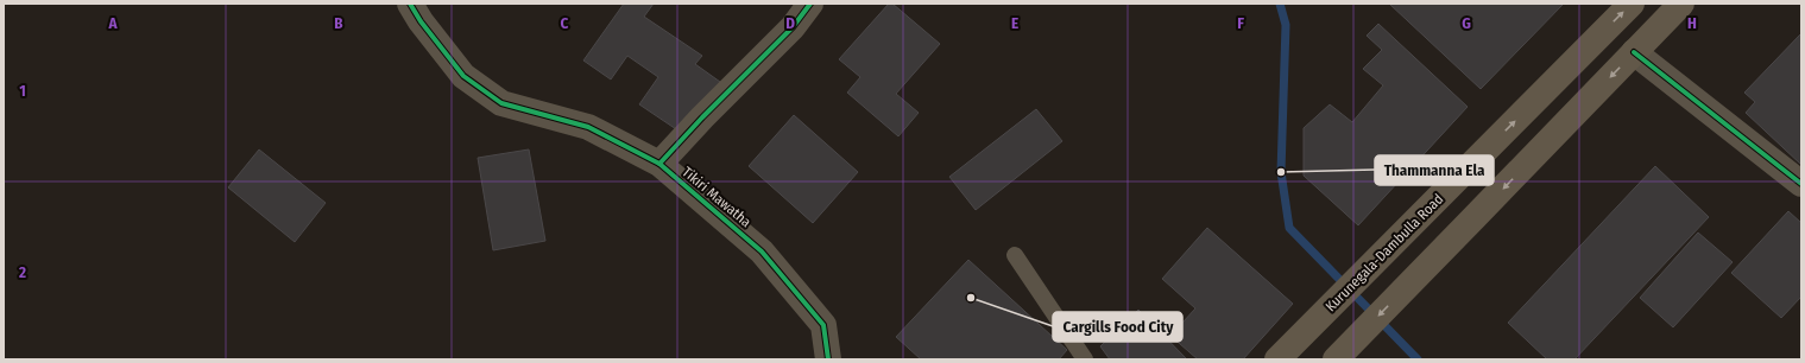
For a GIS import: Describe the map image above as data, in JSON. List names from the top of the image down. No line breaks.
{"streets":{"highway":["Kurunegala-Dambulla Road"],"street":["Tikiri Mawatha"]},"places":["Thammanna Ela","Cargills Food City"],"grid":{"columns":["A","B","C","D","E","F","G","H"],"rows":["1","2"]}}
